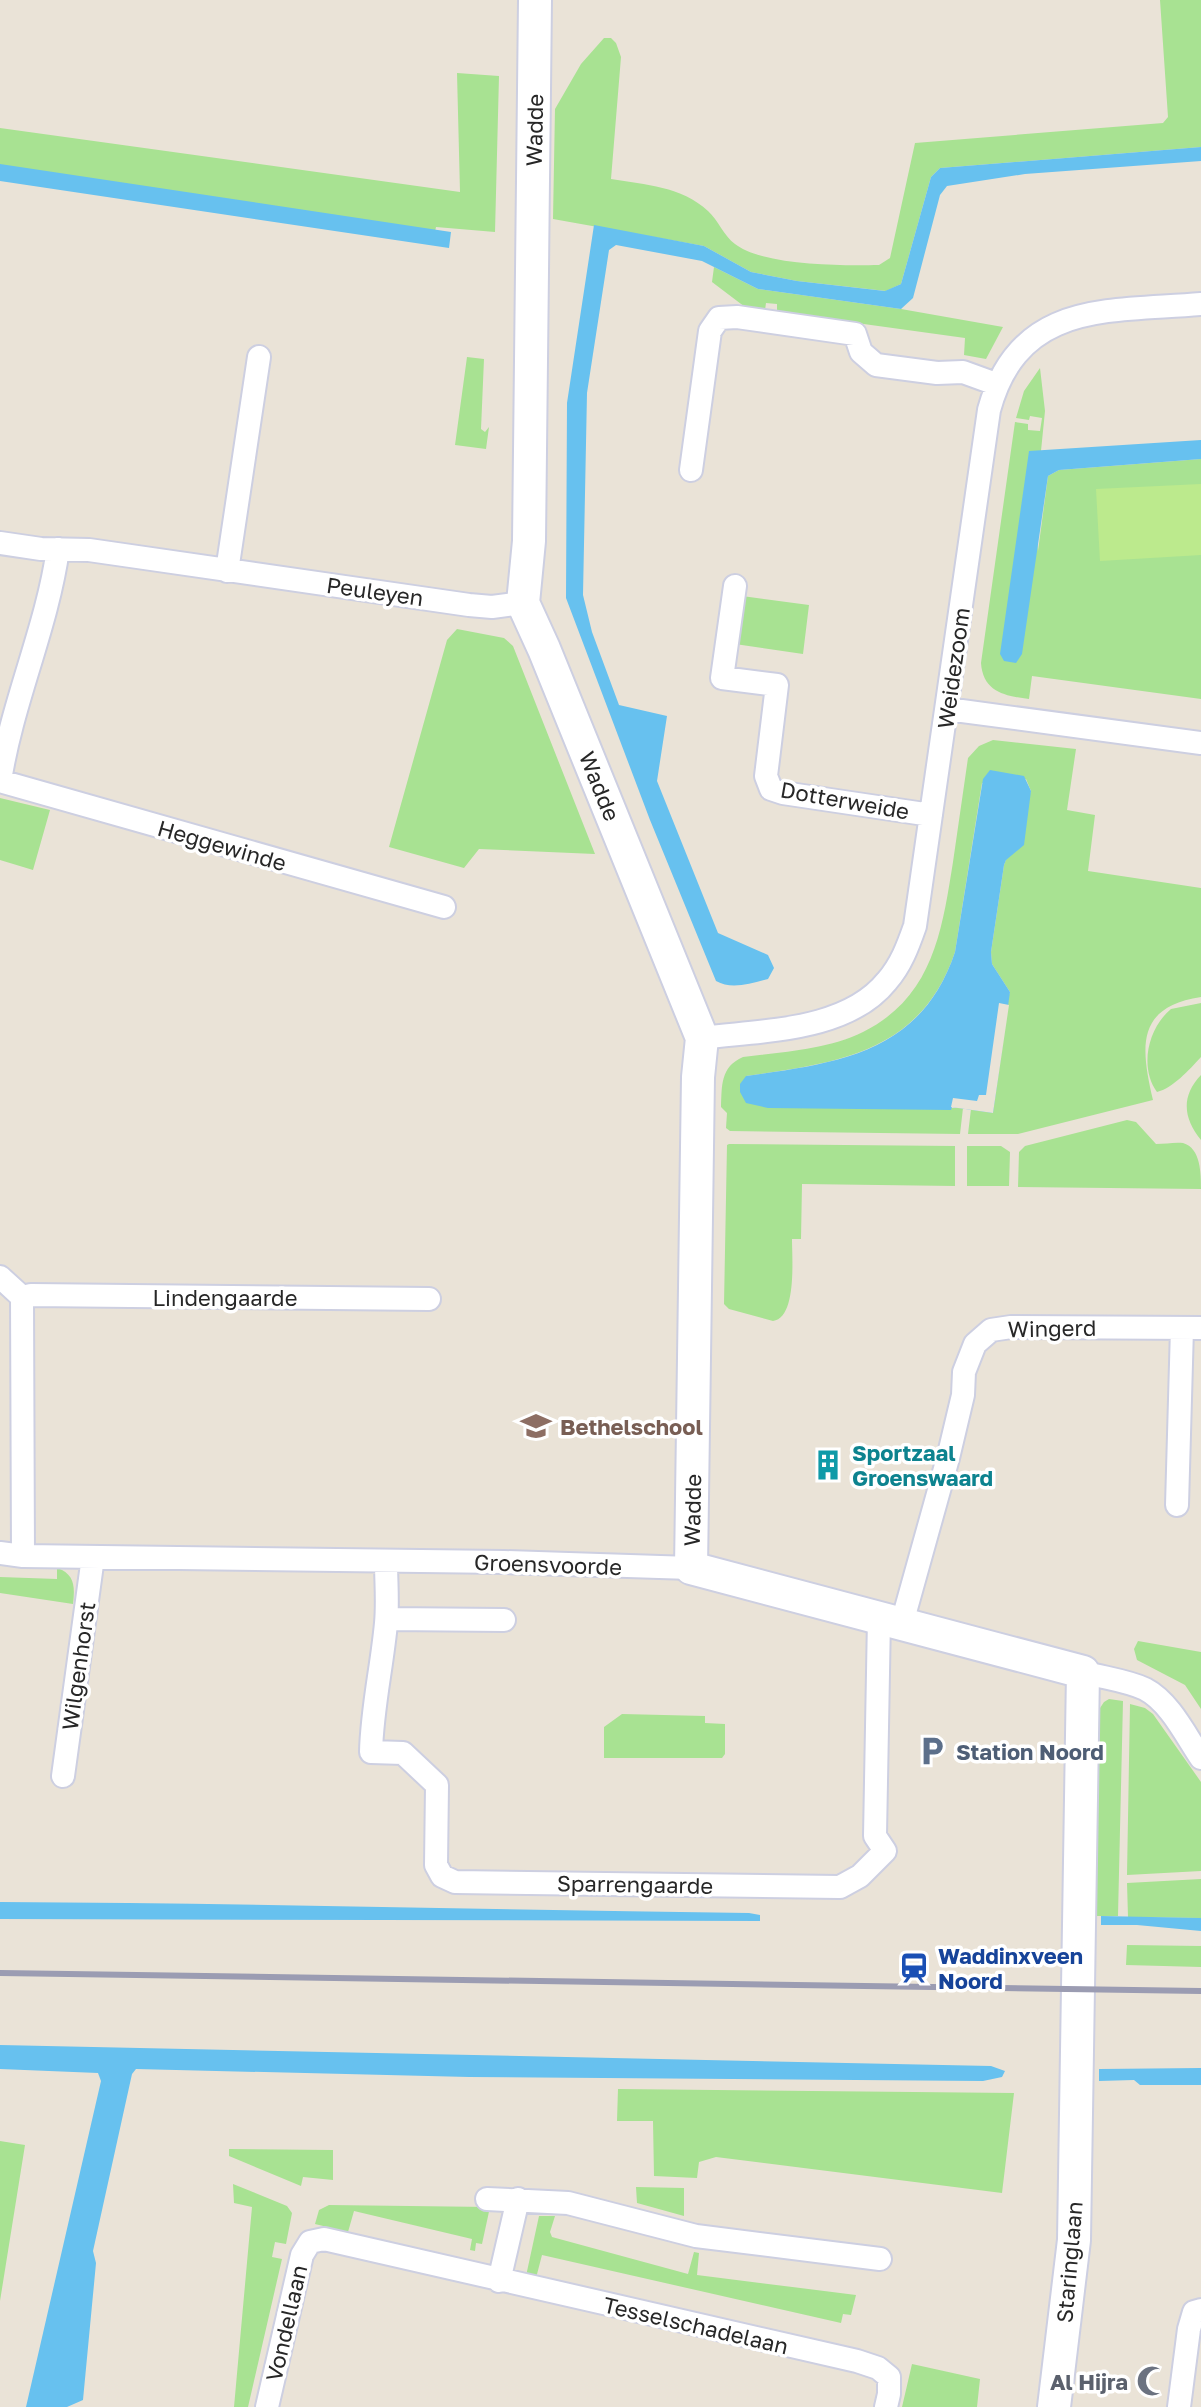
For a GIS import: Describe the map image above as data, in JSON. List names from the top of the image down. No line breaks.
{"streets":{"street":["Wadde","Peuleyen","Weidezoom","Dotterweide","Heggewinde","Lindengaarde","Wingerd","Groensvoorde","Wilgenhorst","Sparrengaarde","Staringlaan","Vondellaan","Tesselschadelaan"]},"crossings":[["Wadde","Peuleyen"],["Wadde","Weidezoom"],["Wadde","Groensvoorde"],["Peuleyen","Heggewinde"],["Weidezoom","Dotterweide"],["Wingerd","Groensvoorde"],["Wingerd","Sparrengaarde"],["Groensvoorde","Wilgenhorst"],["Groensvoorde","Sparrengaarde"],["Groensvoorde","Staringlaan"],["Vondellaan","Tesselschadelaan"]],"places":{"school or university":["Bethelschool"],"building":["Sportzaal Groenswaard"],"parking":["Station Noord"],"station":["Waddinxveen Noord"],"mosque":["Al Hijra"]}}
